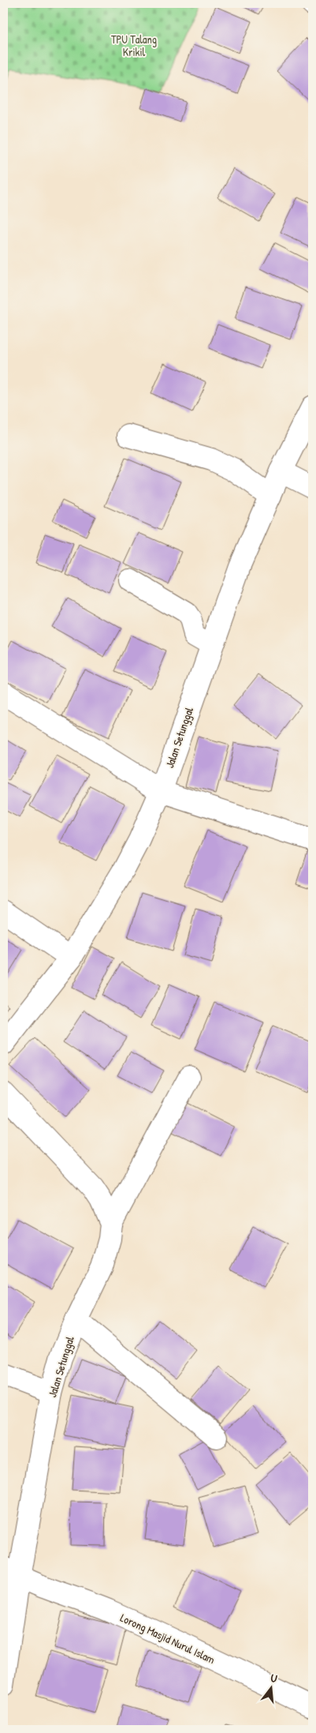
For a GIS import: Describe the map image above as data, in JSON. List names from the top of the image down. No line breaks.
{"streets":{"street":["Jalan Setunggal","Lorong Masjid Nurul Islam"]},"crossings":[["Jalan Setunggal","Lorong Masjid Nurul Islam"]],"parks":["TPU Talang Krikil"],"north":"top"}
